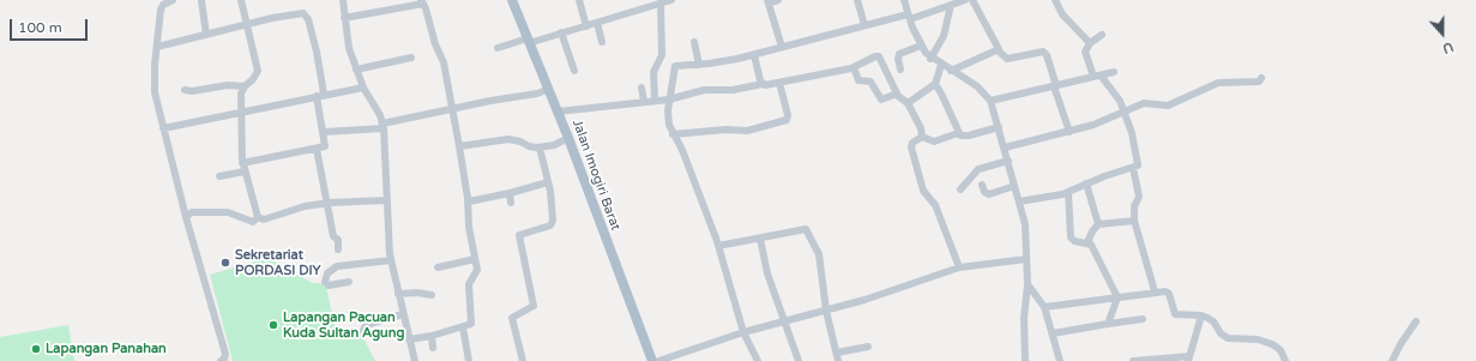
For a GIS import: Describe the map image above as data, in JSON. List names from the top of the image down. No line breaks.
{"streets":{"main road":["Jalan Imogiri Barat"]},"places":["Sekretariat PORDASI DIY","Lapangan Pacuan Kuda Sultan Agung","Lapangan Panahan"],"scale_bar":"100 m","north":"bottom"}
